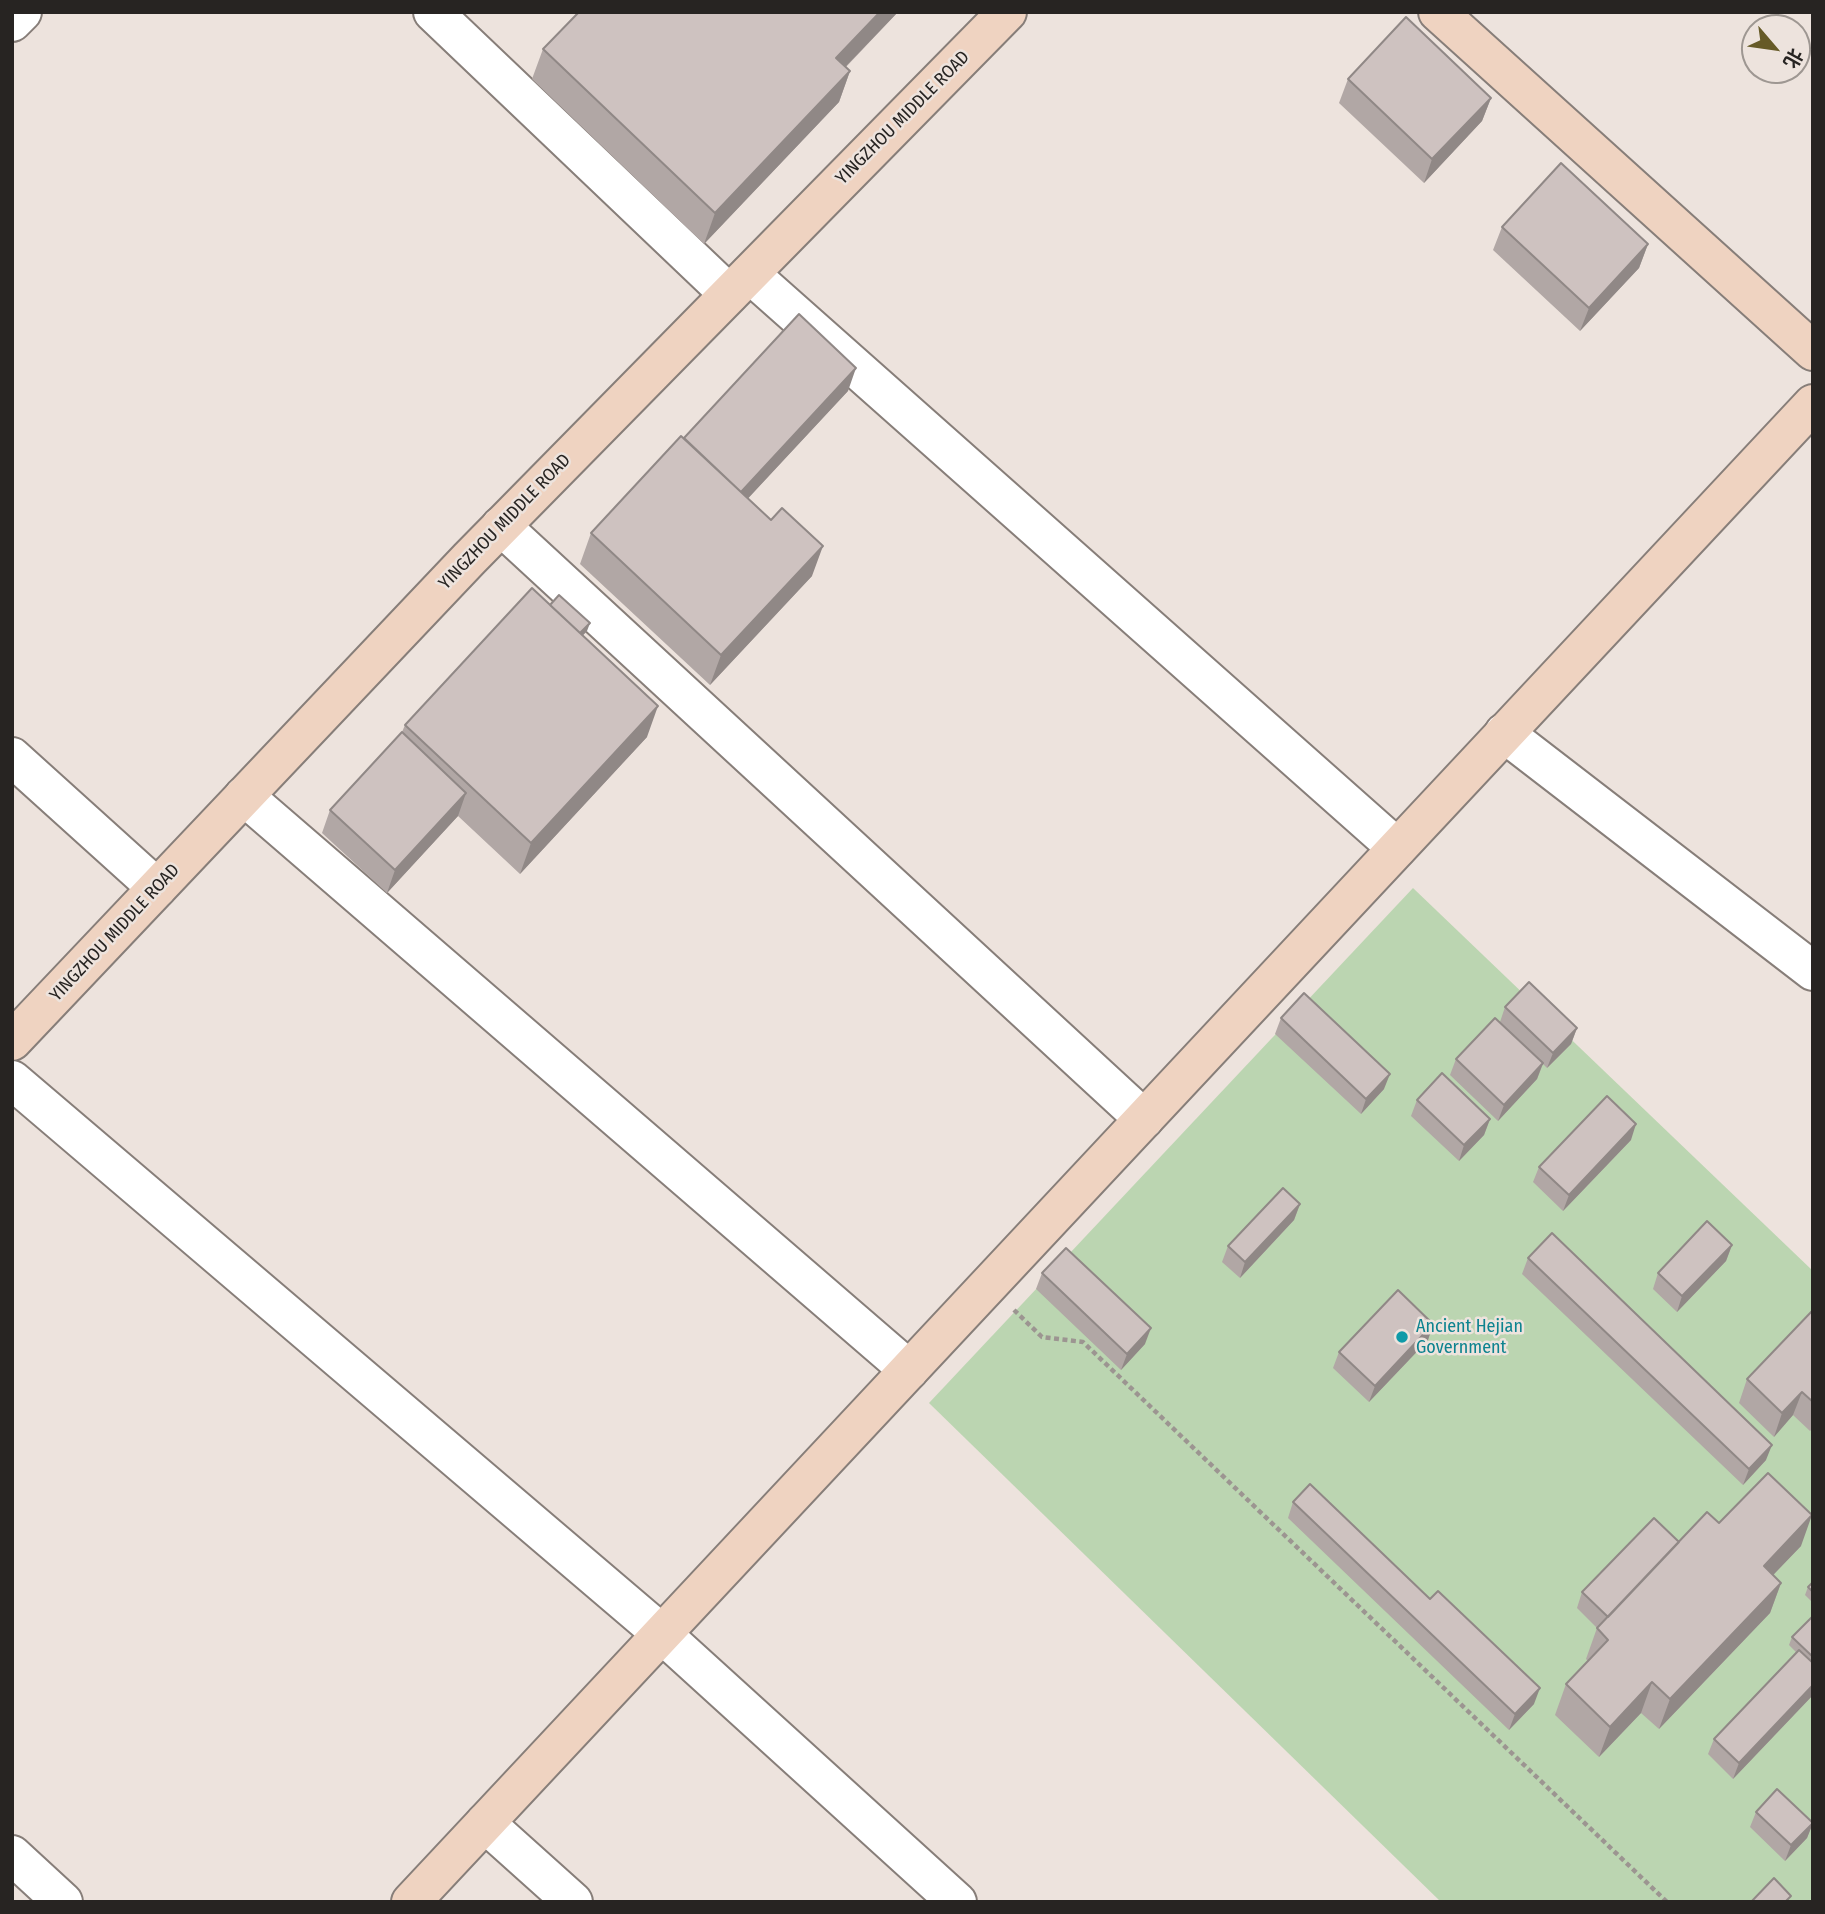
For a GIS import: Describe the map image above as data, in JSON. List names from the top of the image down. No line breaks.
{"streets":{"street":["YINGZHOU MIDDLE ROAD"]},"places":["Ancient Hejian Government"],"north":"bottom right"}
